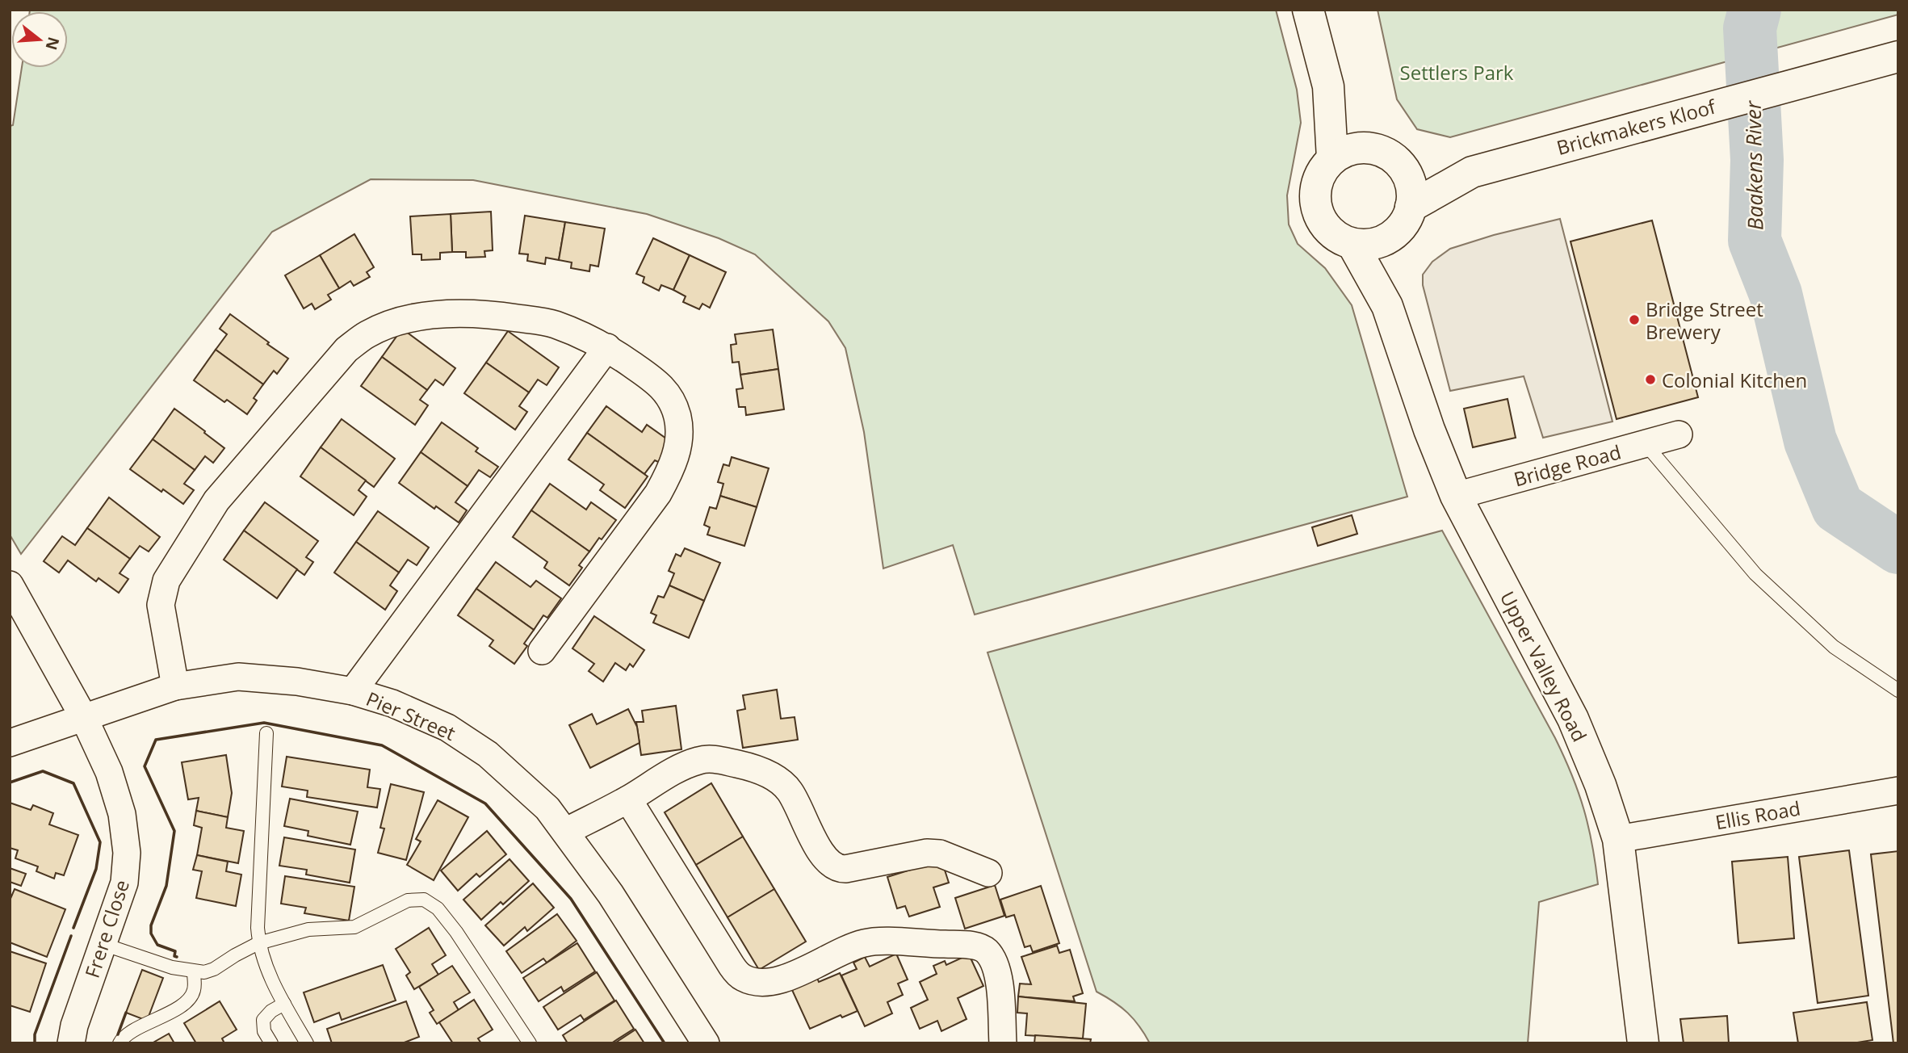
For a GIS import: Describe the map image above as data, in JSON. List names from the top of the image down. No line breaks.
{"streets":{"street":["Brickmakers Kloof","Bridge Road","Upper Valley Road","Pier Street","Ellis Road","Frere Close"]},"crossings":[["Brickmakers Kloof","Upper Valley Road"],["Bridge Road","Upper Valley Road"],["Upper Valley Road","Ellis Road"],["Pier Street","Frere Close"]],"water":["Baakens River"],"parks":["Settlers Park"],"places":["Bridge Street Brewery","Colonial Kitchen"],"north":"right"}
